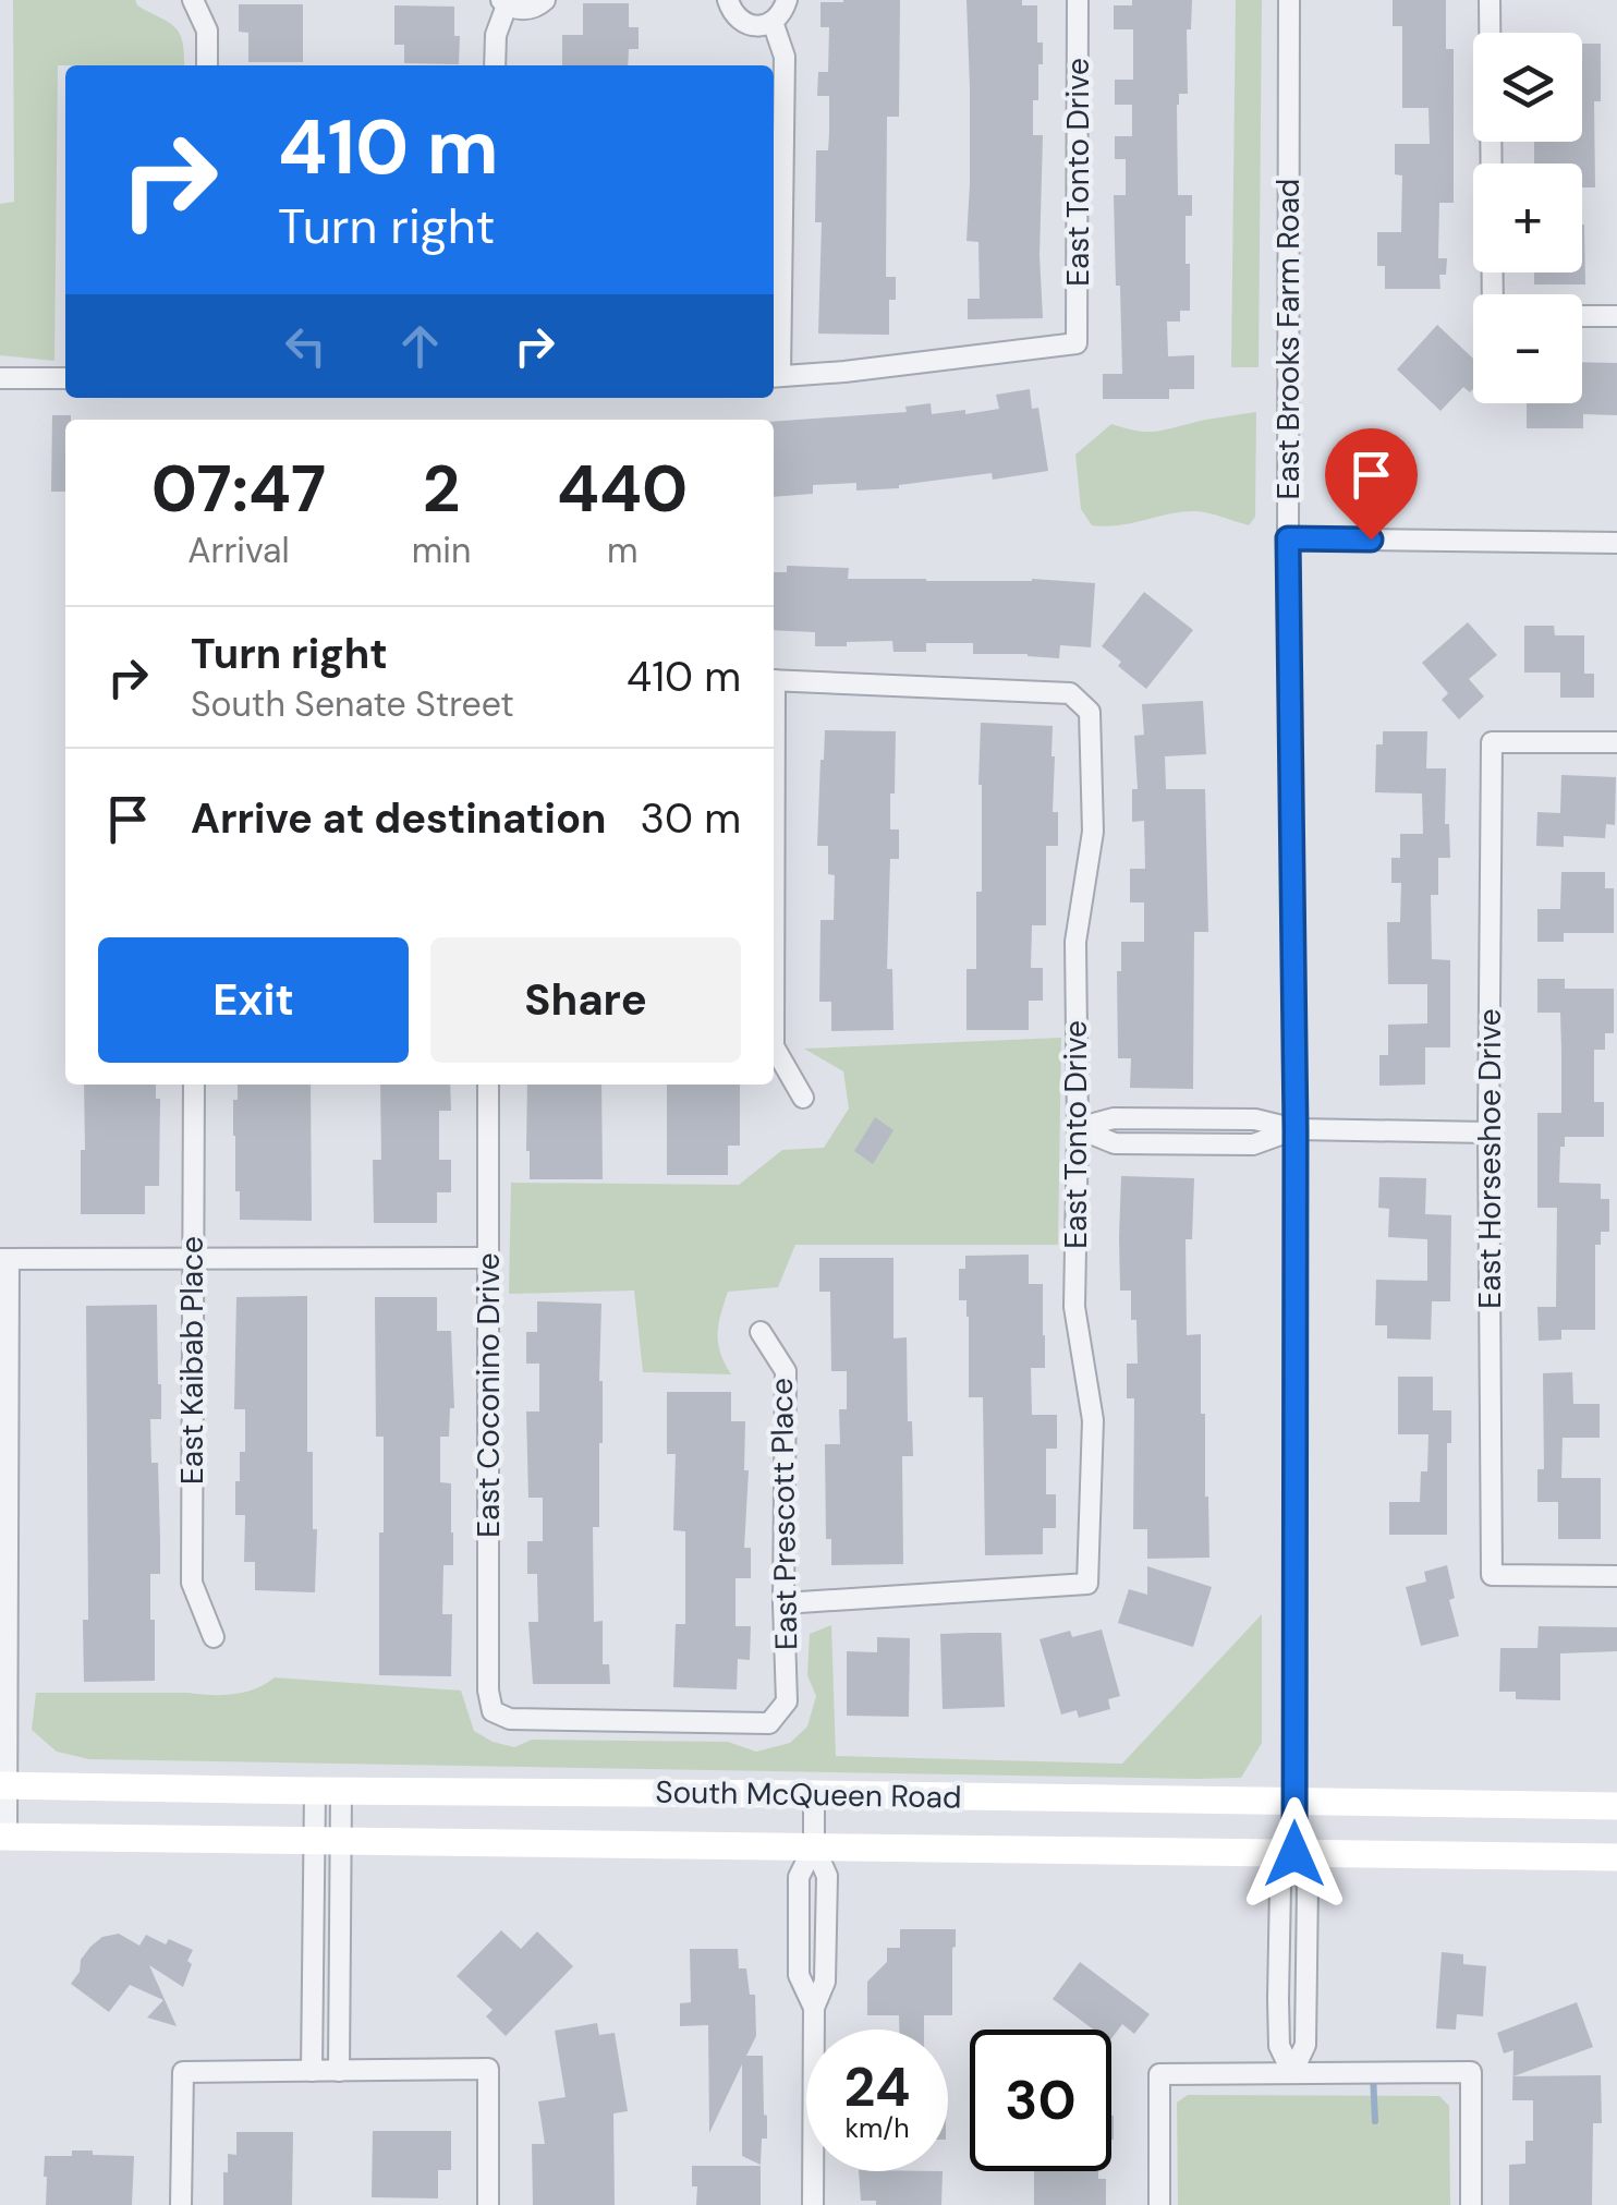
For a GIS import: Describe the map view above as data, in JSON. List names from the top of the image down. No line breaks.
{"streets":{"main road":["South McQueen Road"],"street":["East Tonto Drive","East Brooks Farm Road","East Horseshoe Drive","East Kaibab Place","East Coconino Drive","East Prescott Place"]},"crossings":[["East Tonto Drive","East Prescott Place"],["East Brooks Farm Road","South McQueen Road"],["East Coconino Drive","East Prescott Place"]],"page":{"map_buttons":["+","−"],"turn":["410 m","Turn right"],"eta":["07:47","Arrival","2","min","440","m"],"list":[{"name":"Turn right","note":"South Senate Street","value":"410 m"},{"name":"Arrive at destination","value":"30 m"}],"buttons":["Exit","Share"],"speed":"24 km/h","limit":"30"}}
